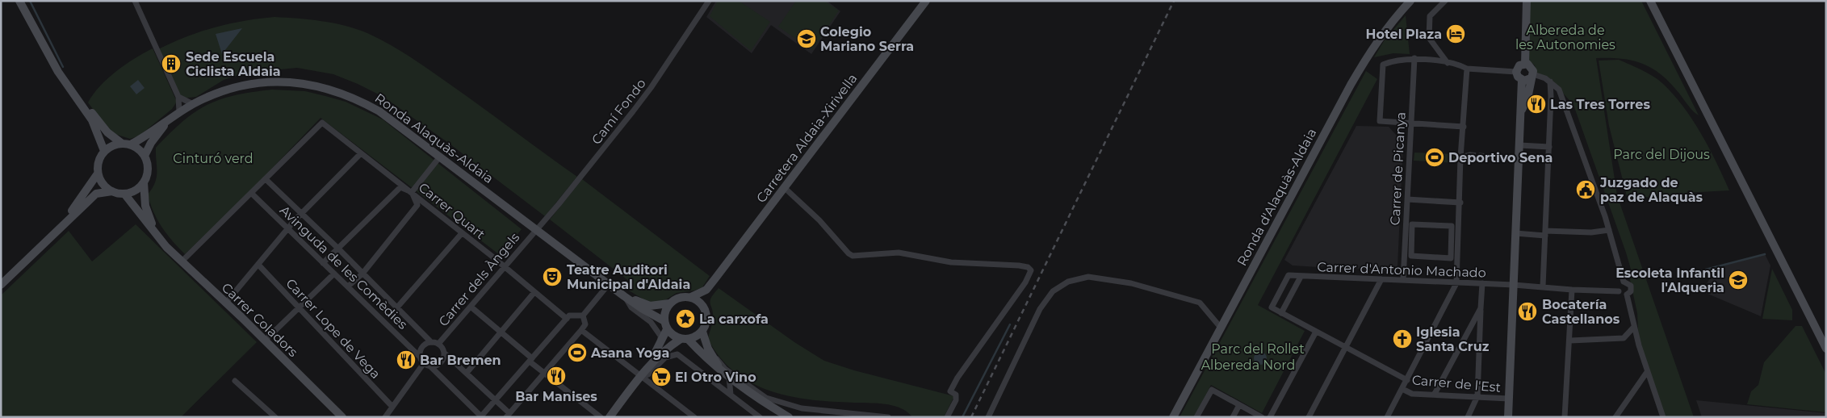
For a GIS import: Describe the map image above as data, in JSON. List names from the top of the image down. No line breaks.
{"streets":{"street":["Camí Fondo","Ronda Alaquàs-Aldaia","Carretera Aldaia-Xirivella","Carrer de Picanya","Ronda d'Alaquàs-Aldaia","Carrer Quart","Avinguda de les Comèdies","Carrer d'Antonio Machado","Carrer dels Àngels","Carrer Coladors","Carrer Lope de Vega","Carrer de l'Est"]},"crossings":[["Camí Fondo","Ronda Alaquàs-Aldaia"],["Camí Fondo","Carrer dels Àngels"],["Ronda Alaquàs-Aldaia","Carrer dels Àngels"],["Carrer de Picanya","Carrer d'Antonio Machado"],["Carrer Quart","Avinguda de les Comèdies"],["Carrer Quart","Carrer dels Àngels"],["Avinguda de les Comèdies","Carrer dels Àngels"]],"parks":["Albereda de les Autonomies","Parc del Dijous","Cinturó verd","Parc del Rollet","Albereda Nord"],"places":{"hotel":["Hotel Plaza"],"school or university":["Colegio Mariano Serra","Escoleta Infantil l'Alqueria"],"building":["Sede Escuela Ciclista Aldaia"],"restaurant":["Las Tres Torres","Bocatería Castellanos","Bar Bremen","Bar Manises"],"sports":["Deportivo Sena","Asana Yoga"],"public building":["Juzgado de paz de Alaquàs"],"theatre":["Teatre Auditori Municipal d'Aldaia"],"place":["La carxofa"],"church":["Iglesia Santa Cruz"],"supermarket":["El Otro Vino"]}}
